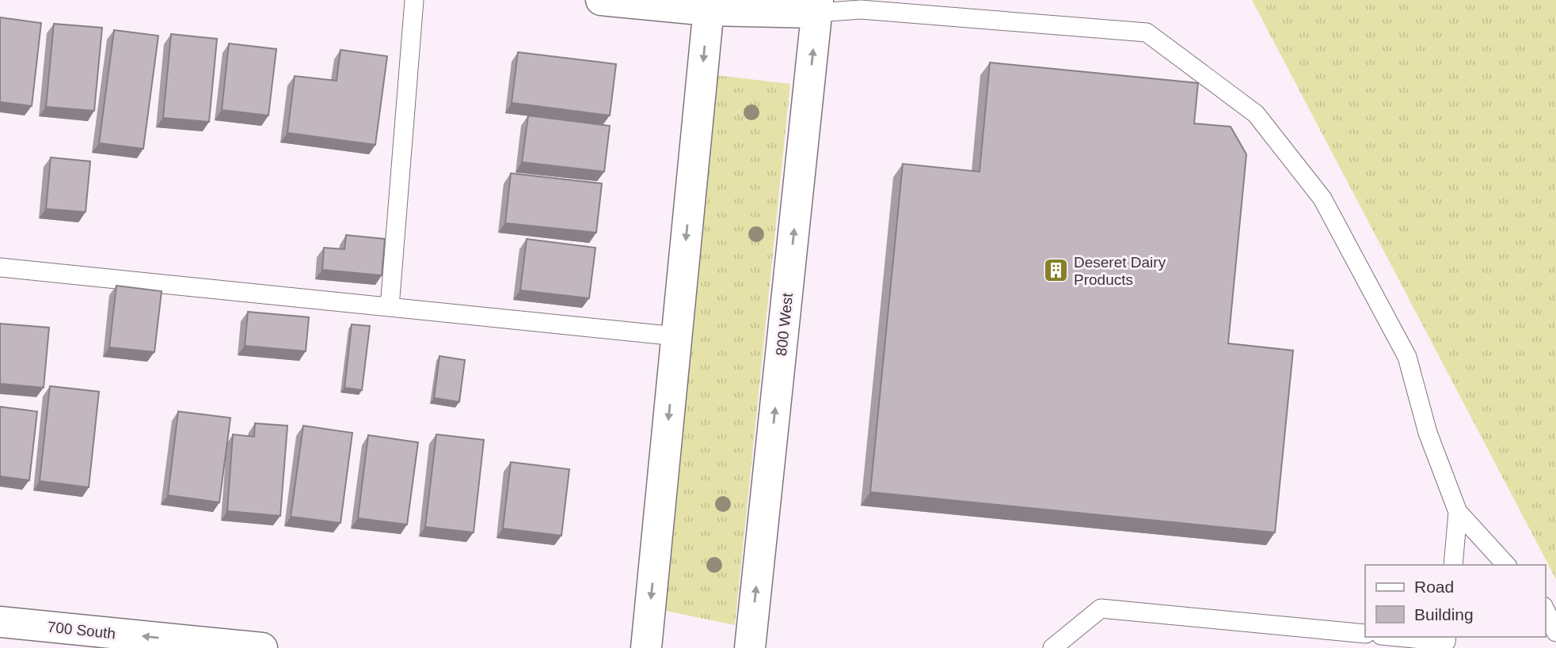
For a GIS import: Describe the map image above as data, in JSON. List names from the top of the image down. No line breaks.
{"streets":{"street":["800 West","700 South"]},"one_way":["700 South"],"places":{"building":["Deseret Dairy Products"]},"legend":["Road","Building"]}
